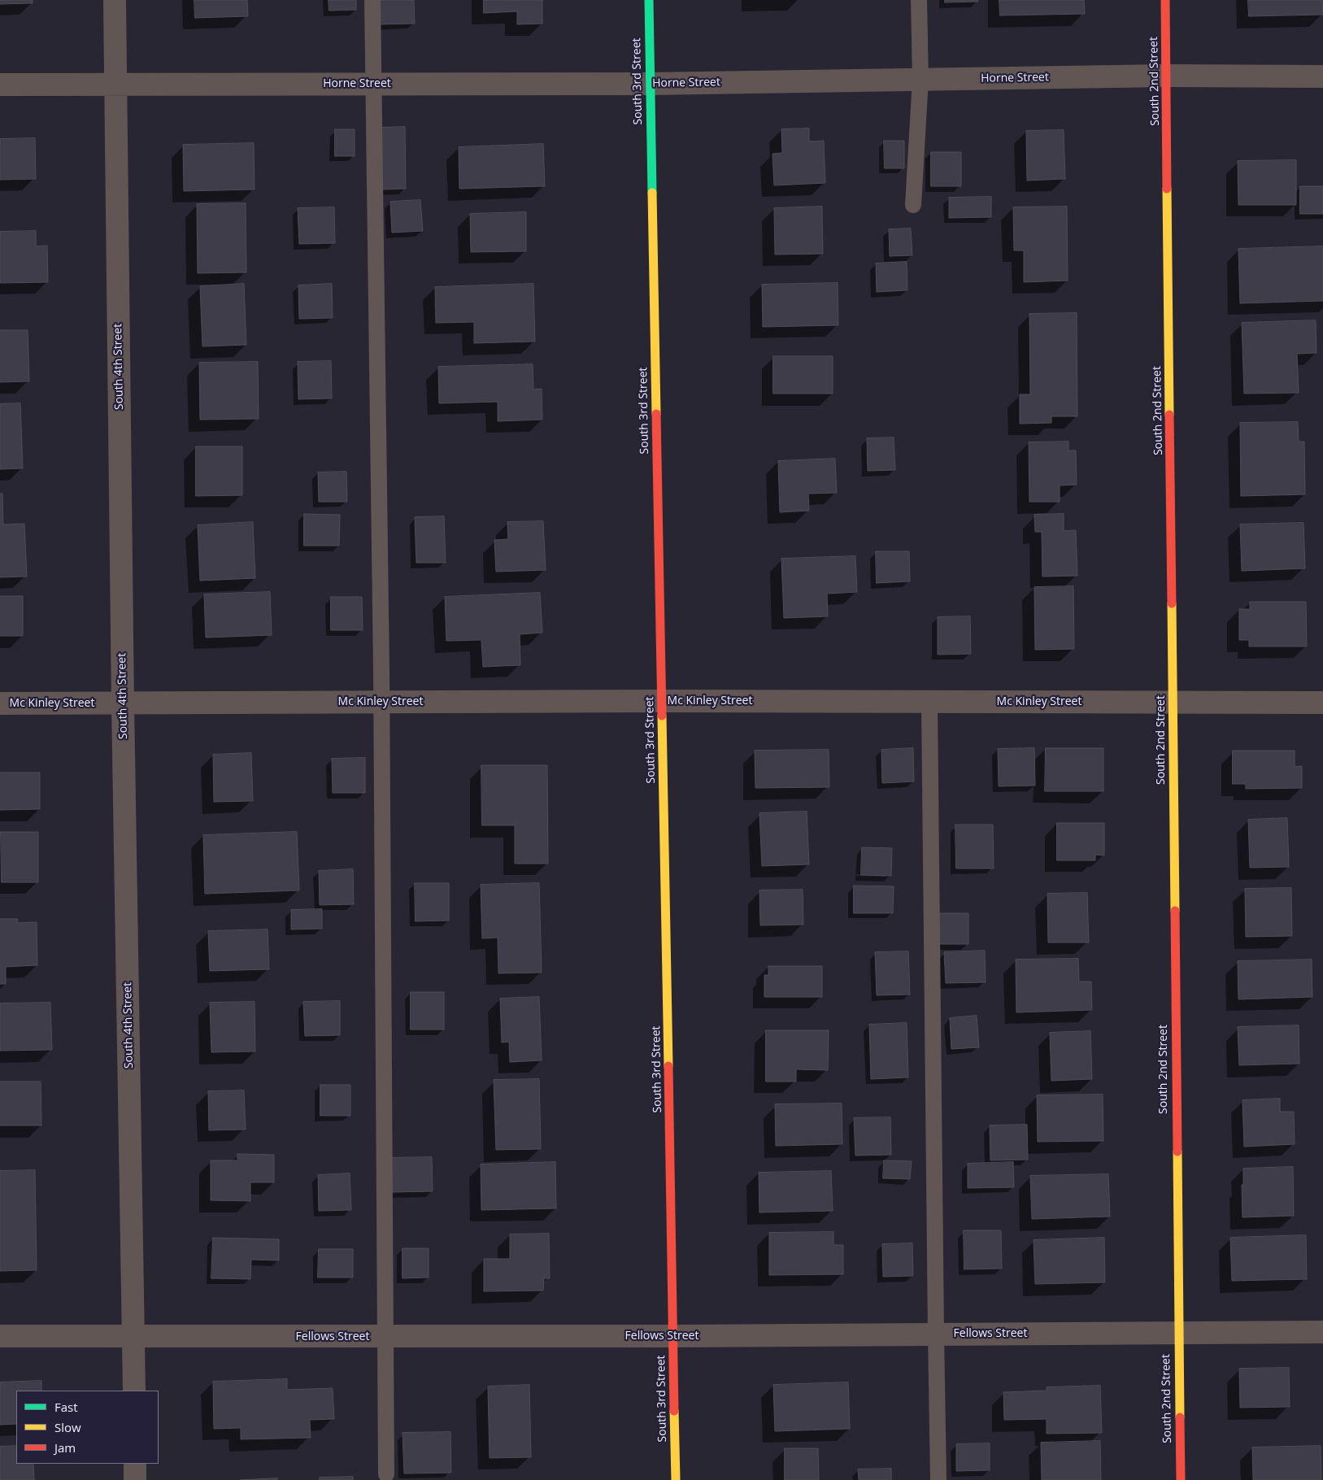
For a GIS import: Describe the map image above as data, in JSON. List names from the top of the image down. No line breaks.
{"streets":{"street":["Horne Street","South 3rd Street","South 2nd Street","South 4th Street","Mc Kinley Street","Fellows Street"]},"crossings":[["Horne Street","South 3rd Street"],["Horne Street","South 2nd Street"],["Horne Street","South 4th Street"],["South 3rd Street","Mc Kinley Street"],["South 3rd Street","Fellows Street"],["South 2nd Street","Mc Kinley Street"],["South 2nd Street","Fellows Street"],["South 4th Street","Mc Kinley Street"],["South 4th Street","Fellows Street"]],"legend":["Fast","Slow","Jam"]}
